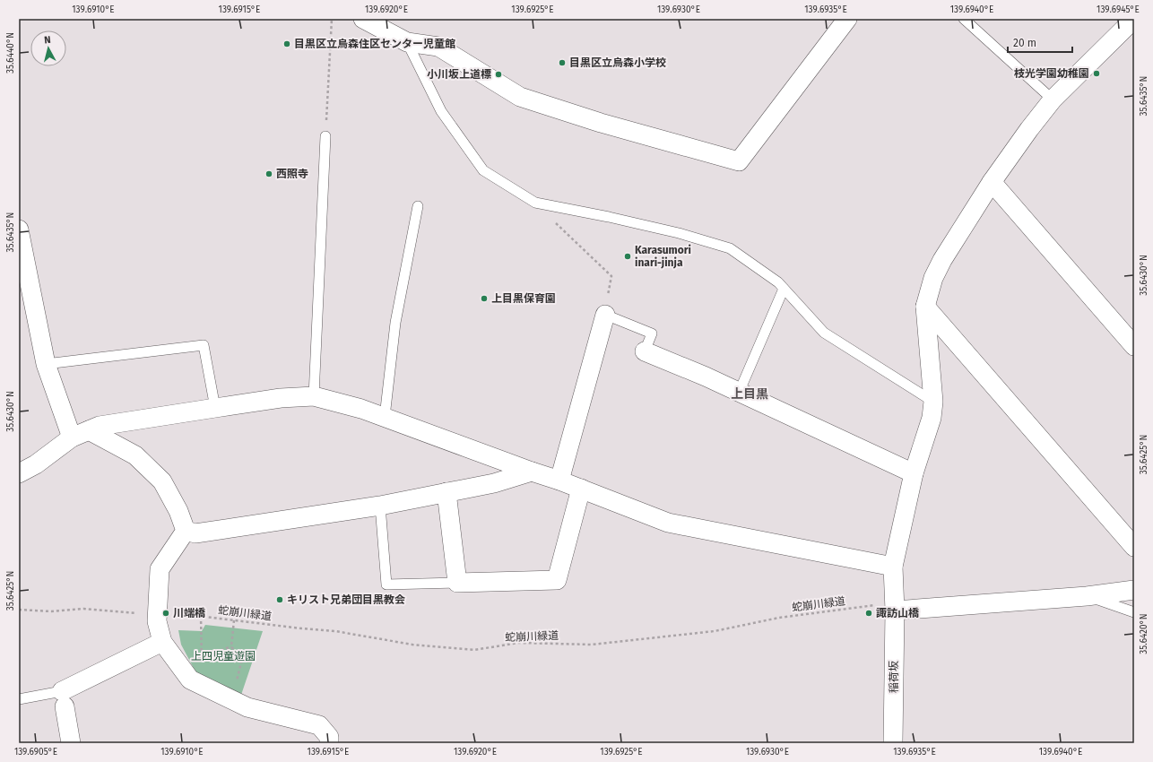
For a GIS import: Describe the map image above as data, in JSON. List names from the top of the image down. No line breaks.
{"streets":{"street":["稲荷坂"],"path":["蛇崩川緑道"]},"crossings":[["蛇崩川緑道","稲荷坂"]],"districts":["上目黒"],"parks":["上四児童遊園"],"places":["目黒区立烏森住区センター児童館","目黒区立烏森小学校","枝光学園幼稚園","小川坂上道標","西照寺","Karasumori inari-jinja","上目黒保育園","キリスト兄弟団目黒教会","川端橋","諏訪山橋"],"scale_bar":"20 m","north":"top","coordinates":["139.6910°E","139.6915°E","139.6920°E","139.6925°E","139.6930°E","139.6935°E","139.6940°E","139.6945°E","35.6440°N","35.6435°N","35.6430°N","35.6425°N","35.6420°N","139.6905°E"]}
